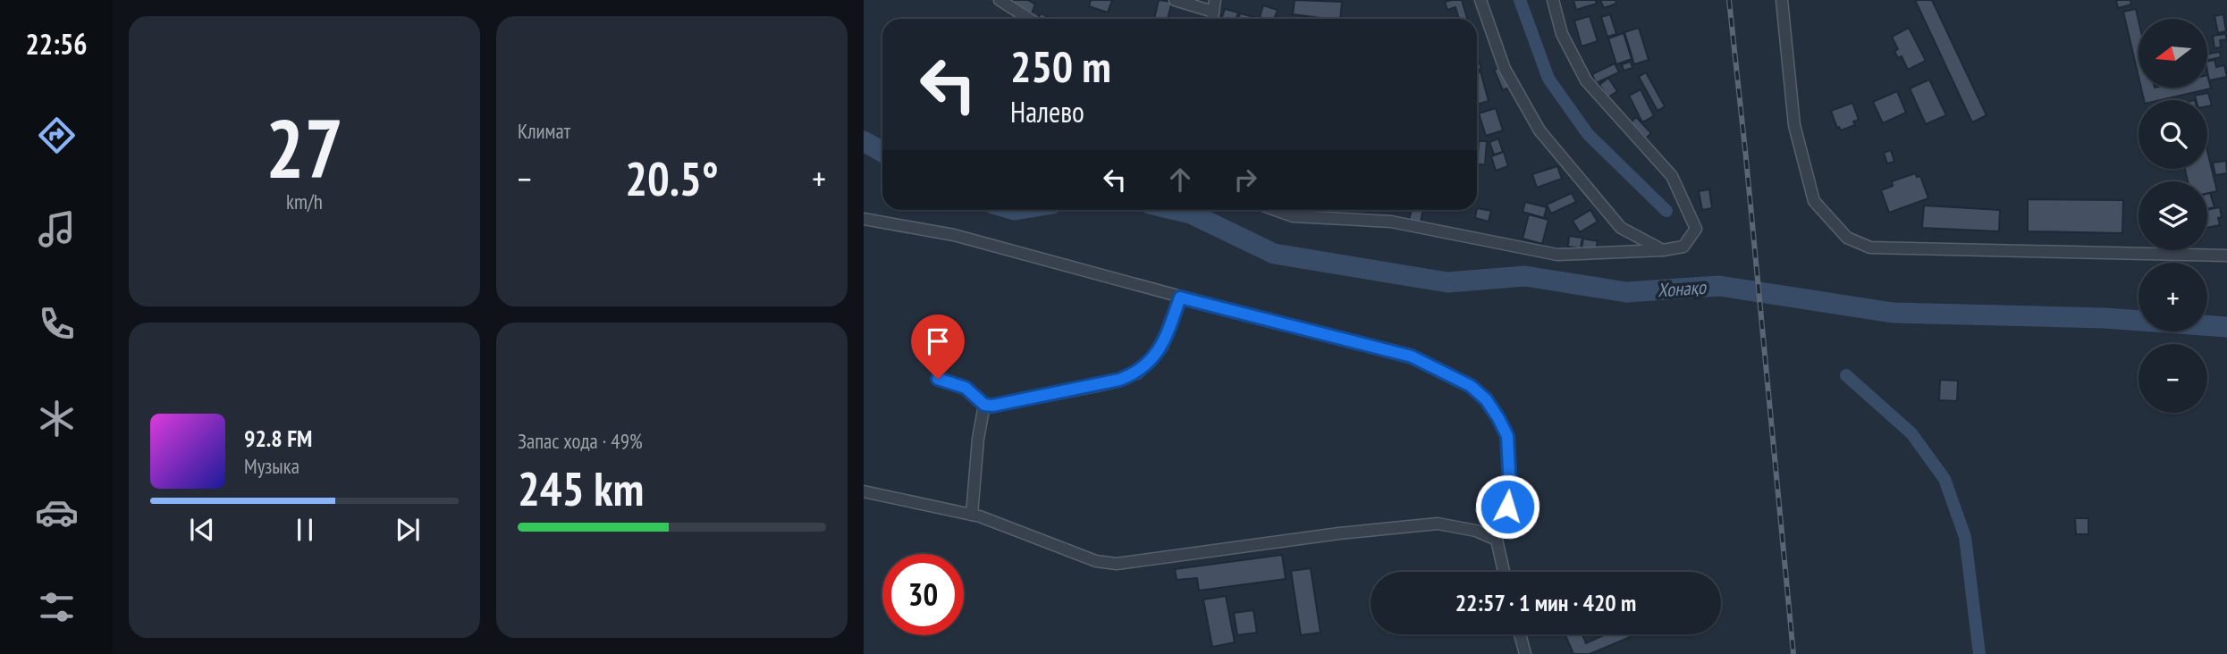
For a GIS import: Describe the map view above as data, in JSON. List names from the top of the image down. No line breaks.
{"water":["Хонақо"],"north":"left","page":{"tabs":"22:56","tile":[["27","km/h"],"Климат",["Запас хода · 49%","245 km"]],"map_buttons":["+","−"],"turn":["250 m","Налево"],"heat":["−","20.5°","+"],"song":["92.8 FM","Музыка"],"limit":"30","trip":"22:57 · 1 мин · 420 m"}}
